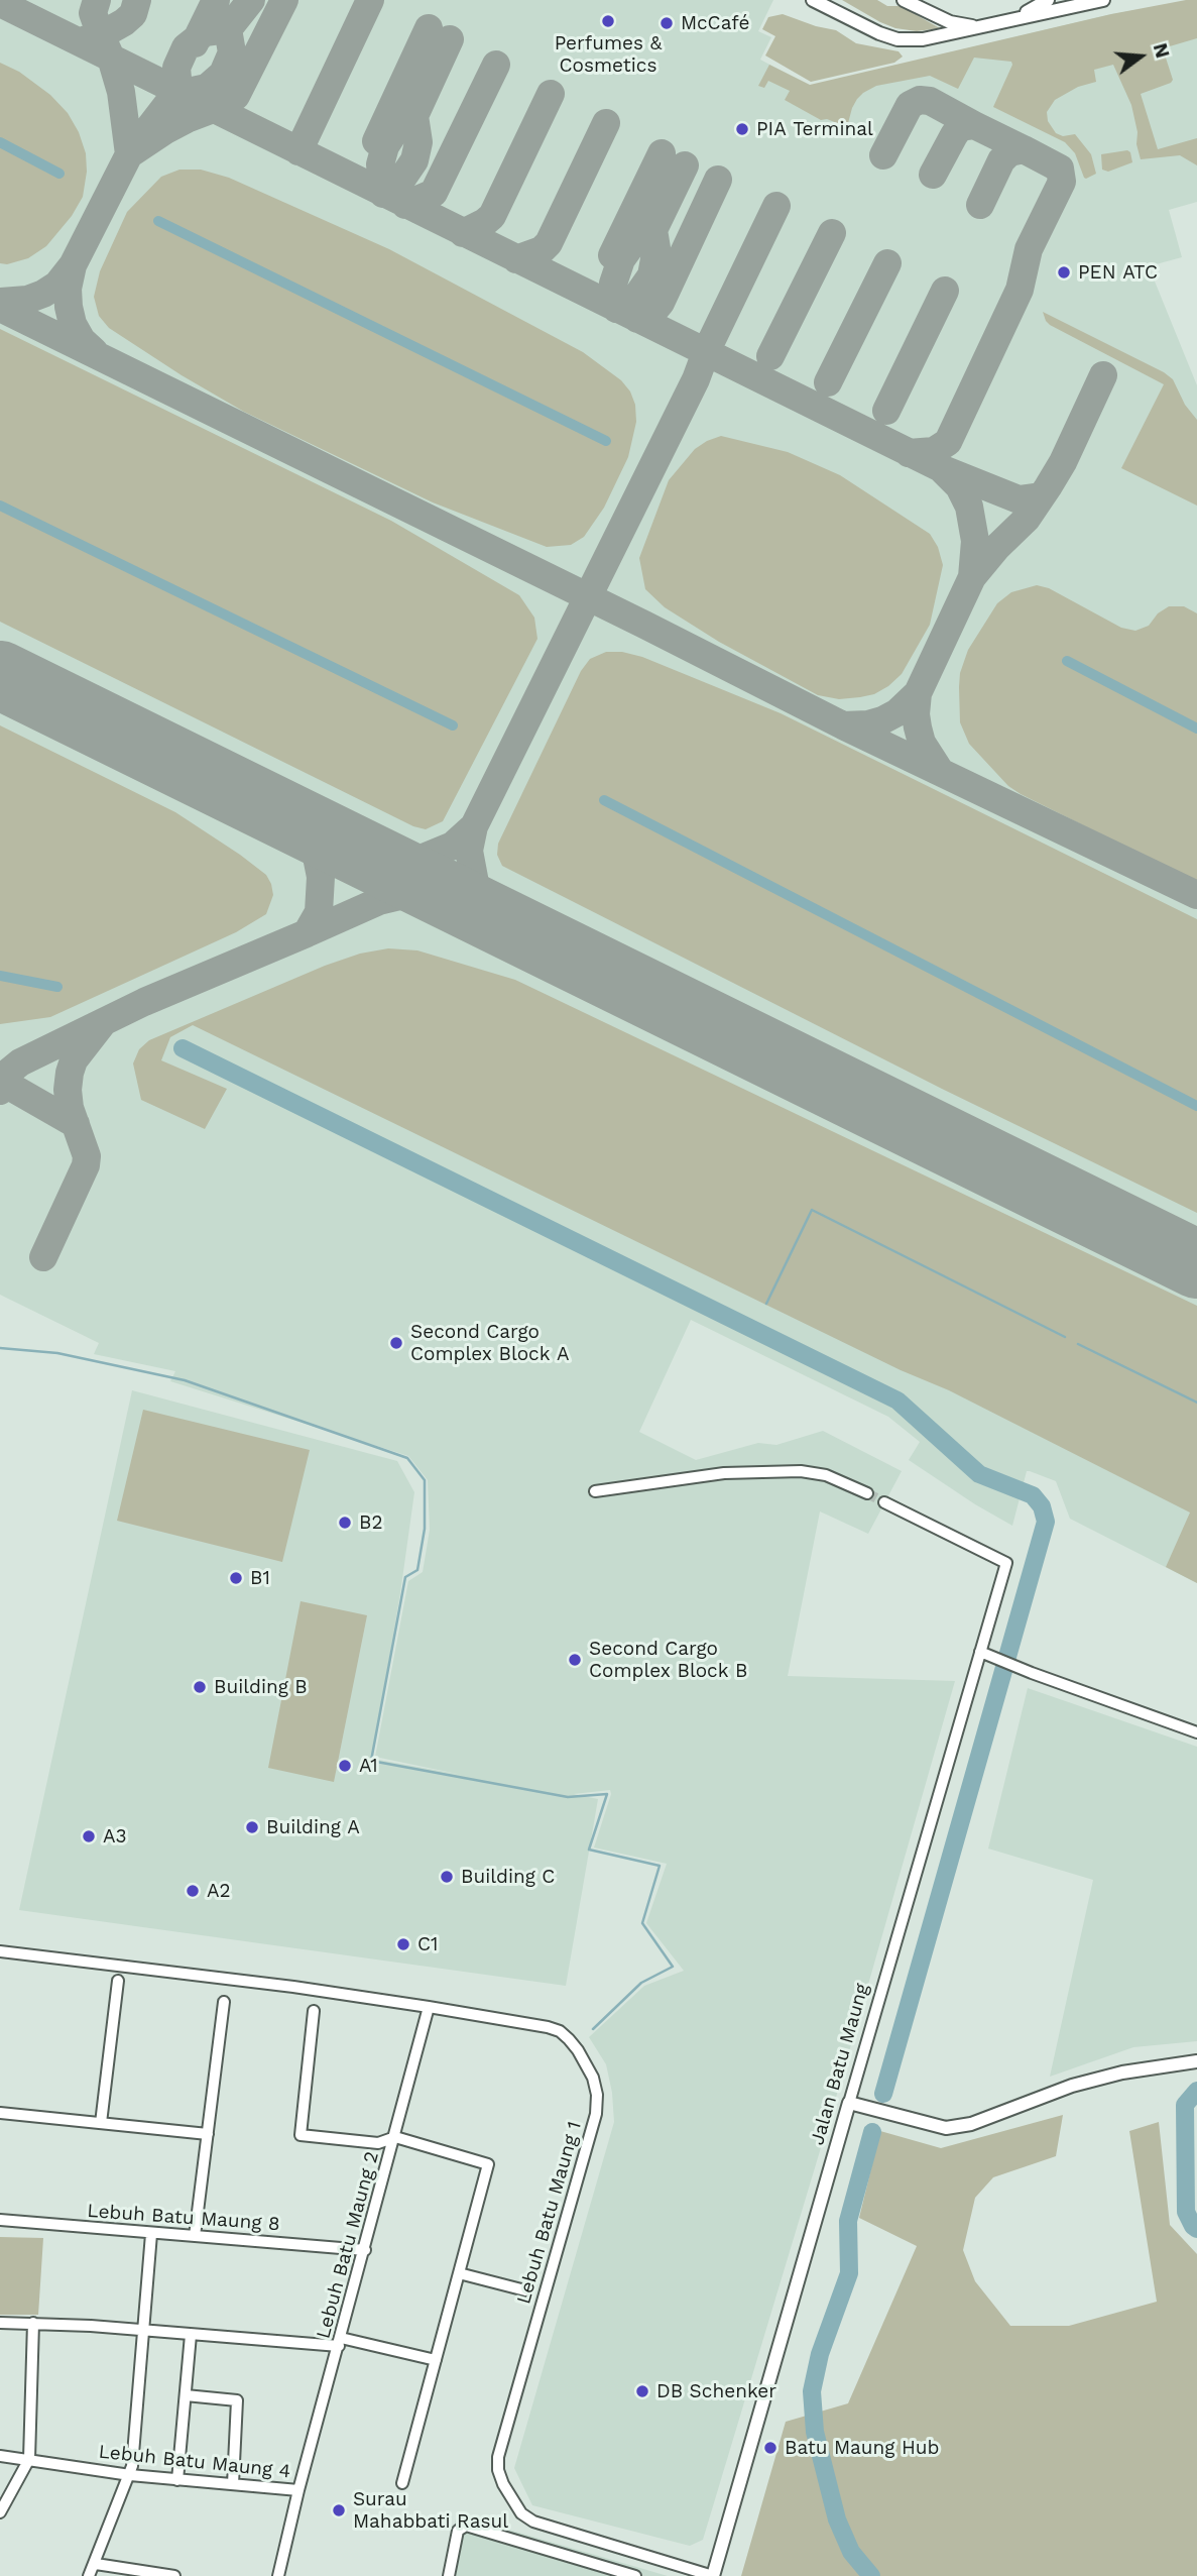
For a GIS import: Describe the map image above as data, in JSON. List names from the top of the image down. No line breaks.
{"streets":{"street":["Jalan Batu Maung","Lebuh Batu Maung 1","Lebuh Batu Maung 8","Lebuh Batu Maung 2","Lebuh Batu Maung 4"]},"crossings":[["Jalan Batu Maung","Lebuh Batu Maung 1"],["Lebuh Batu Maung 1","Lebuh Batu Maung 2"],["Lebuh Batu Maung 8","Lebuh Batu Maung 2"],["Lebuh Batu Maung 2","Lebuh Batu Maung 4"]],"places":["Perfumes & Cosmetics","McCafé","PIA Terminal","PEN ATC","Second Cargo Complex Block A","B2","B1","Second Cargo Complex Block B","Building B","A1","Building A","A3","Building C","A2","C1","DB Schenker","Batu Maung Hub","Surau Mahabbati Rasul"],"north":"right"}
